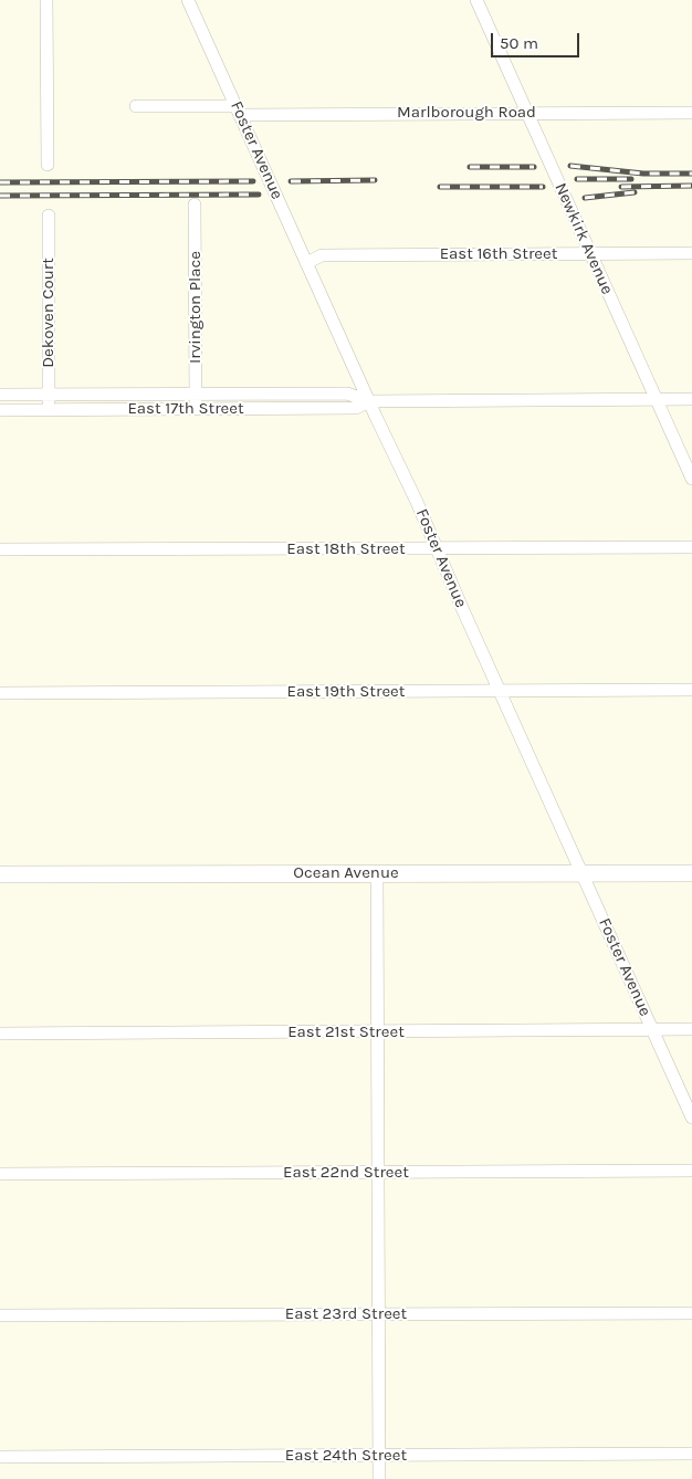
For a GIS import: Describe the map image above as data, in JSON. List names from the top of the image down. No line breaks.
{"streets":{"main road":["Ocean Avenue"],"street":["Marlborough Road","Foster Avenue","Newkirk Avenue","East 16th Street","Irvington Place","Dekoven Court","East 17th Street","East 18th Street","East 19th Street","East 21st Street","East 22nd Street","East 23rd Street","East 24th Street"]},"crossings":[["Marlborough Road","Foster Avenue"],["Marlborough Road","Newkirk Avenue"],["Foster Avenue","East 16th Street"],["Foster Avenue","East 17th Street"],["Foster Avenue","East 18th Street"],["Foster Avenue","East 19th Street"],["Foster Avenue","Ocean Avenue"],["Foster Avenue","East 21st Street"],["Newkirk Avenue","East 16th Street"],["Newkirk Avenue","East 17th Street"],["Irvington Place","East 17th Street"],["Dekoven Court","East 17th Street"]],"scale_bar":"50 m"}
